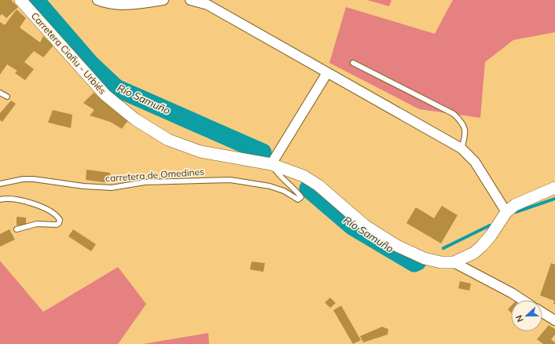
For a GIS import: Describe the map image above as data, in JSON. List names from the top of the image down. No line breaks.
{"streets":{"street":["Carretera Ciañu - Urbiés"],"lane":["carretera de Omedines"]},"crossings":[["Carretera Ciañu - Urbiés","carretera de Omedines"]],"water":["Río Samuño"],"north":"left"}
